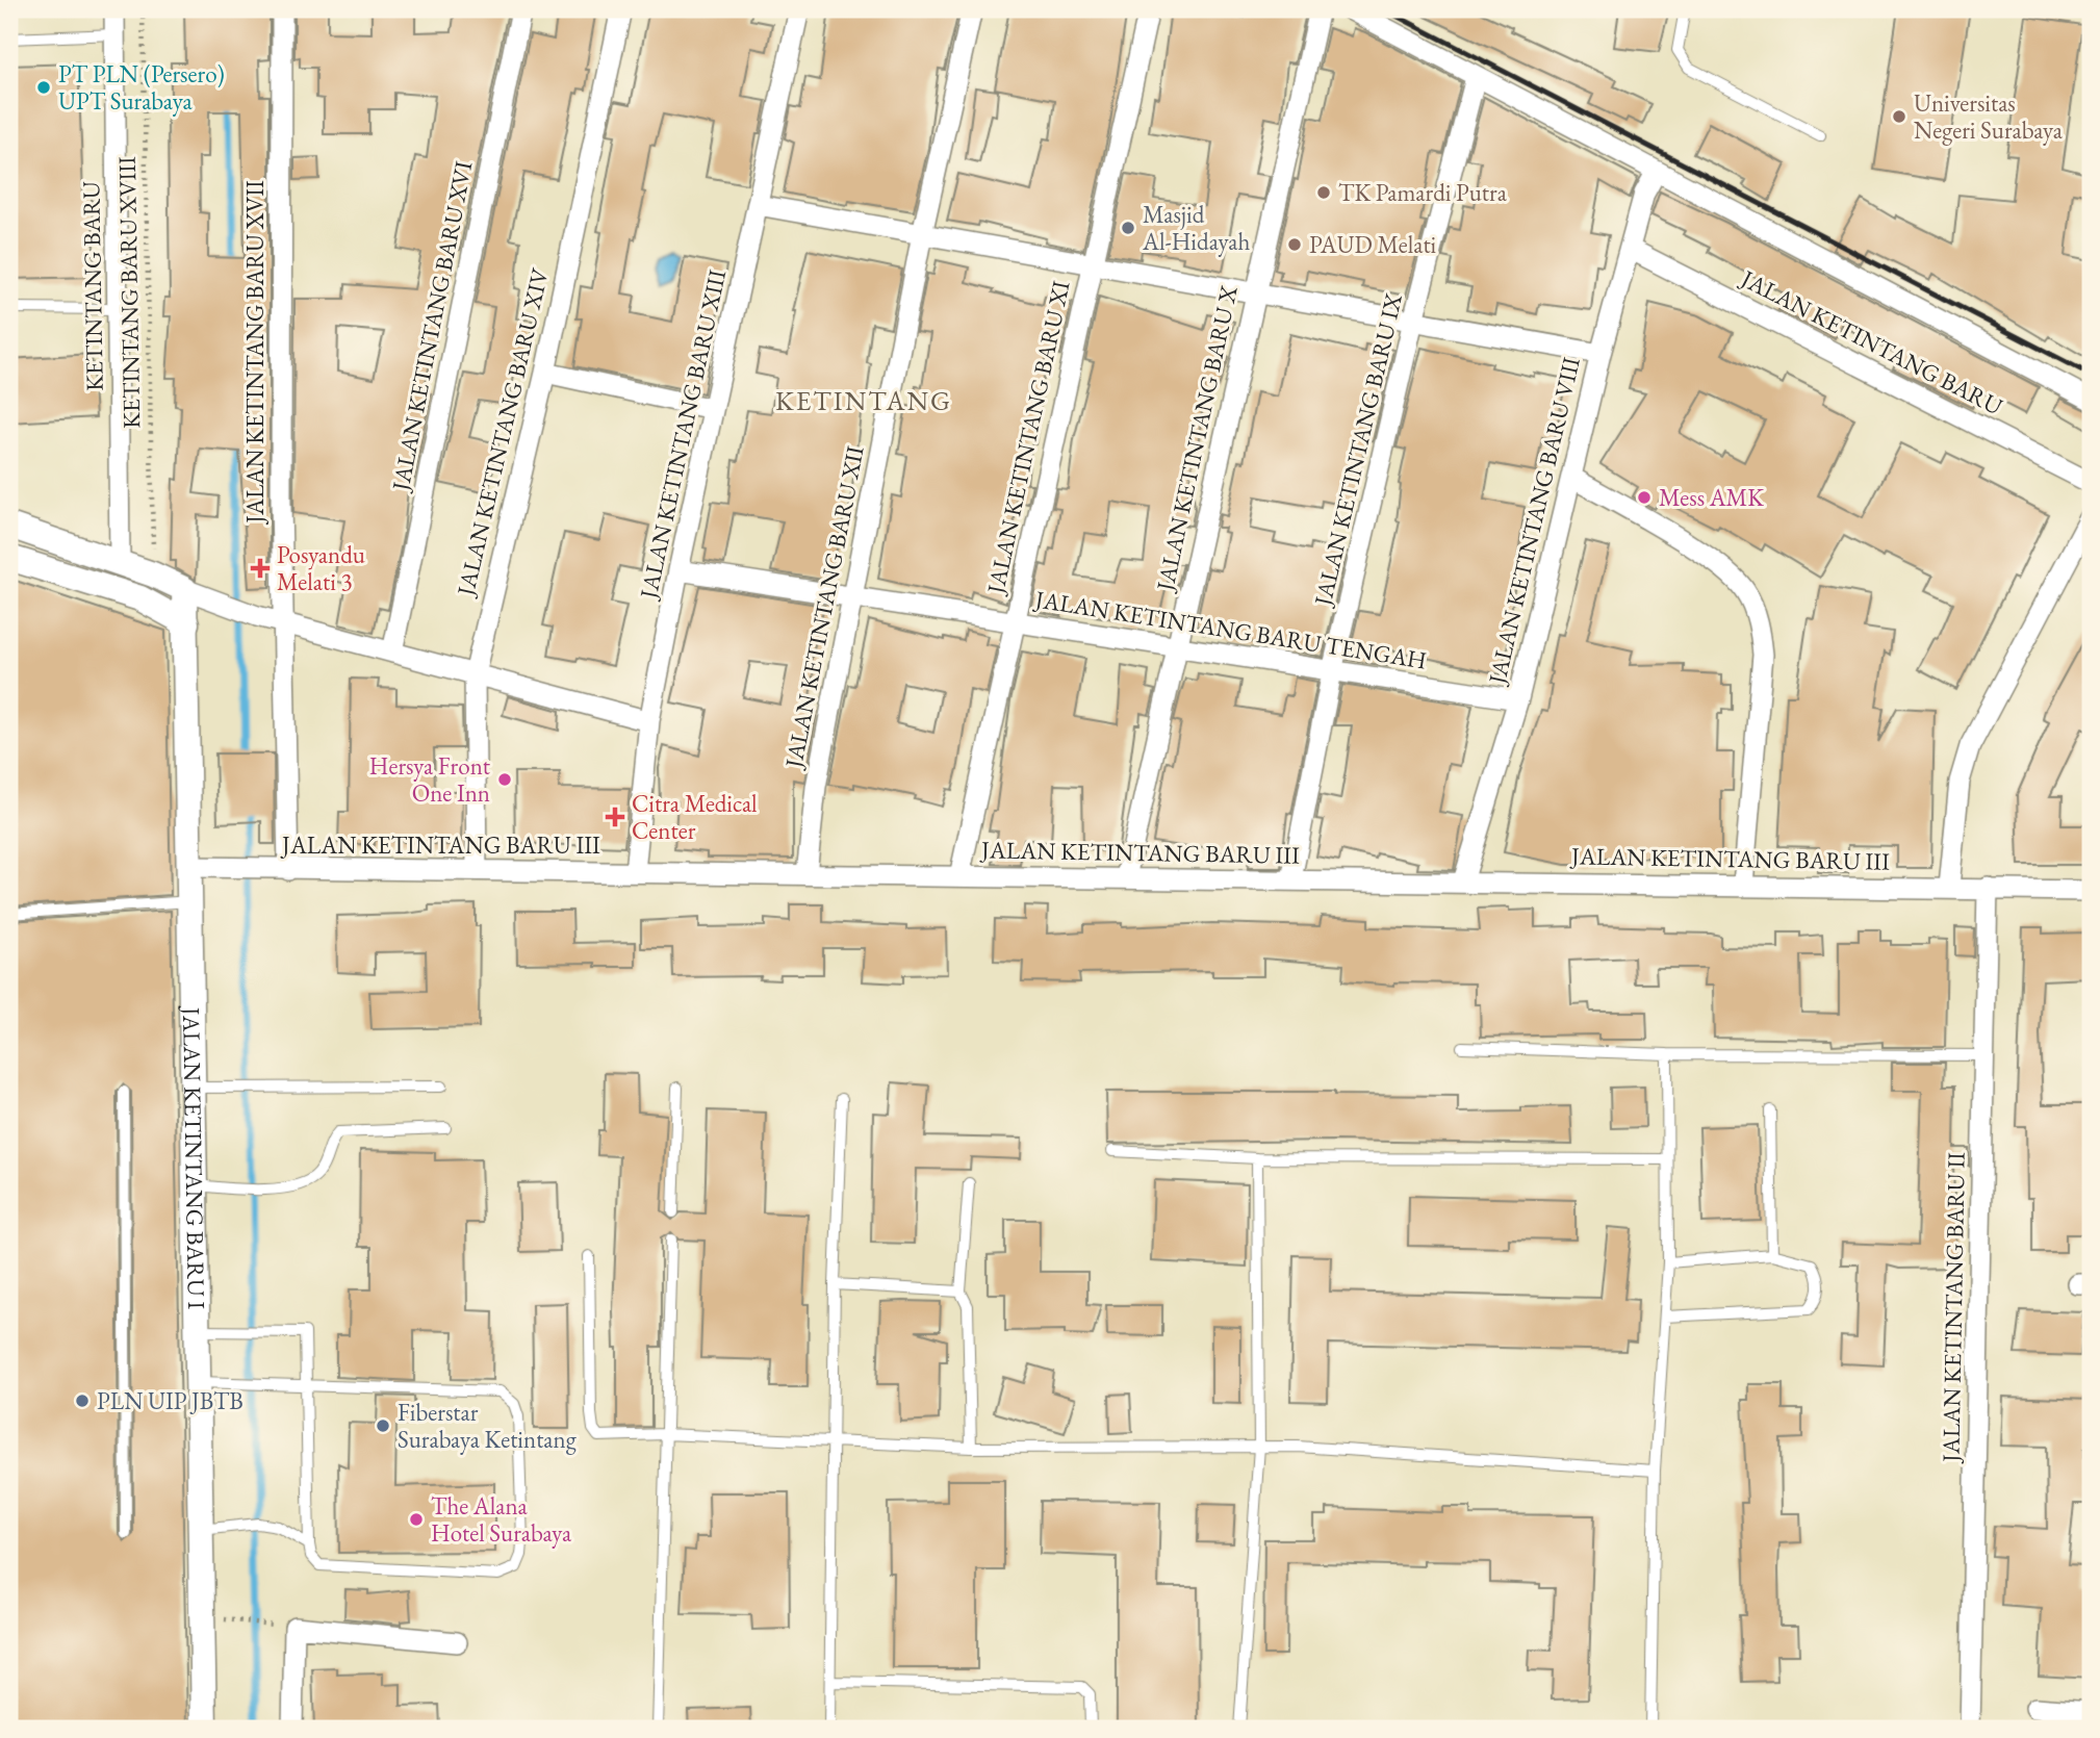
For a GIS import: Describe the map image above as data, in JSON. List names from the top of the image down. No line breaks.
{"streets":{"street":["KETINTANG BARU","JALAN KETINTANG BARU XVI","JALAN KETINTANG BARU","JALAN KETINTANG BARU XVII","JALAN KETINTANG BARU XIV","JALAN KETINTANG BARU XIII","JALAN KETINTANG BARU XI","JALAN KETINTANG BARU X","JALAN KETINTANG BARU IX","JALAN KETINTANG BARU VIII","JALAN KETINTANG BARU XII","JALAN KETINTANG BARU TENGAH","JALAN KETINTANG BARU III","JALAN KETINTANG BARU I","JALAN KETINTANG BARU II"],"path":["KETINTANG BARU XVIII"]},"crossings":[["JALAN KETINTANG BARU","JALAN KETINTANG BARU VIII"],["JALAN KETINTANG BARU XVII","JALAN KETINTANG BARU III"],["JALAN KETINTANG BARU XIV","JALAN KETINTANG BARU III"],["JALAN KETINTANG BARU XIII","JALAN KETINTANG BARU TENGAH"],["JALAN KETINTANG BARU XIII","JALAN KETINTANG BARU III"],["JALAN KETINTANG BARU XI","JALAN KETINTANG BARU TENGAH"],["JALAN KETINTANG BARU XI","JALAN KETINTANG BARU III"],["JALAN KETINTANG BARU X","JALAN KETINTANG BARU TENGAH"],["JALAN KETINTANG BARU X","JALAN KETINTANG BARU III"],["JALAN KETINTANG BARU IX","JALAN KETINTANG BARU TENGAH"],["JALAN KETINTANG BARU IX","JALAN KETINTANG BARU III"],["JALAN KETINTANG BARU VIII","JALAN KETINTANG BARU TENGAH"],["JALAN KETINTANG BARU VIII","JALAN KETINTANG BARU III"],["JALAN KETINTANG BARU XII","JALAN KETINTANG BARU TENGAH"],["JALAN KETINTANG BARU XII","JALAN KETINTANG BARU III"],["JALAN KETINTANG BARU III","JALAN KETINTANG BARU I"],["JALAN KETINTANG BARU III","JALAN KETINTANG BARU II"]],"districts":["KETINTANG"],"places":{"other":["PT PLN (Persero) UPT Surabaya","Universitas Negeri Surabaya","TK Pamardi Putra","Masjid Al-Hidayah","PAUD Melati","Mess AMK","Hersya Front One Inn","PLN UIP JBTB","Fiberstar Surabaya Ketintang","The Alana Hotel Surabaya"],"health":["Posyandu Melati 3","Citra Medical Center"]}}
